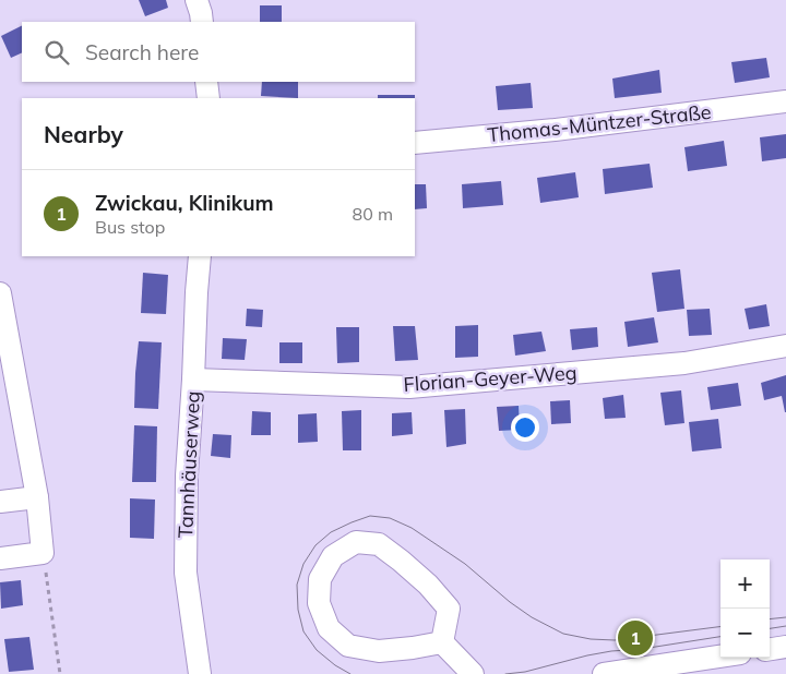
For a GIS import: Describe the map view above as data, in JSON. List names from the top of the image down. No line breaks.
{"streets":{"street":["Thomas-Müntzer-Straße","Florian-Geyer-Weg","Tannhäuserweg"]},"crossings":[["Florian-Geyer-Weg","Tannhäuserweg"]],"page":{"search":"Search here","heading":"Nearby","list":[{"mark":"1","name":"Zwickau, Klinikum","note":"Bus stop","value":"80 m"}],"map_buttons":["+","−"],"pins":"1"}}
